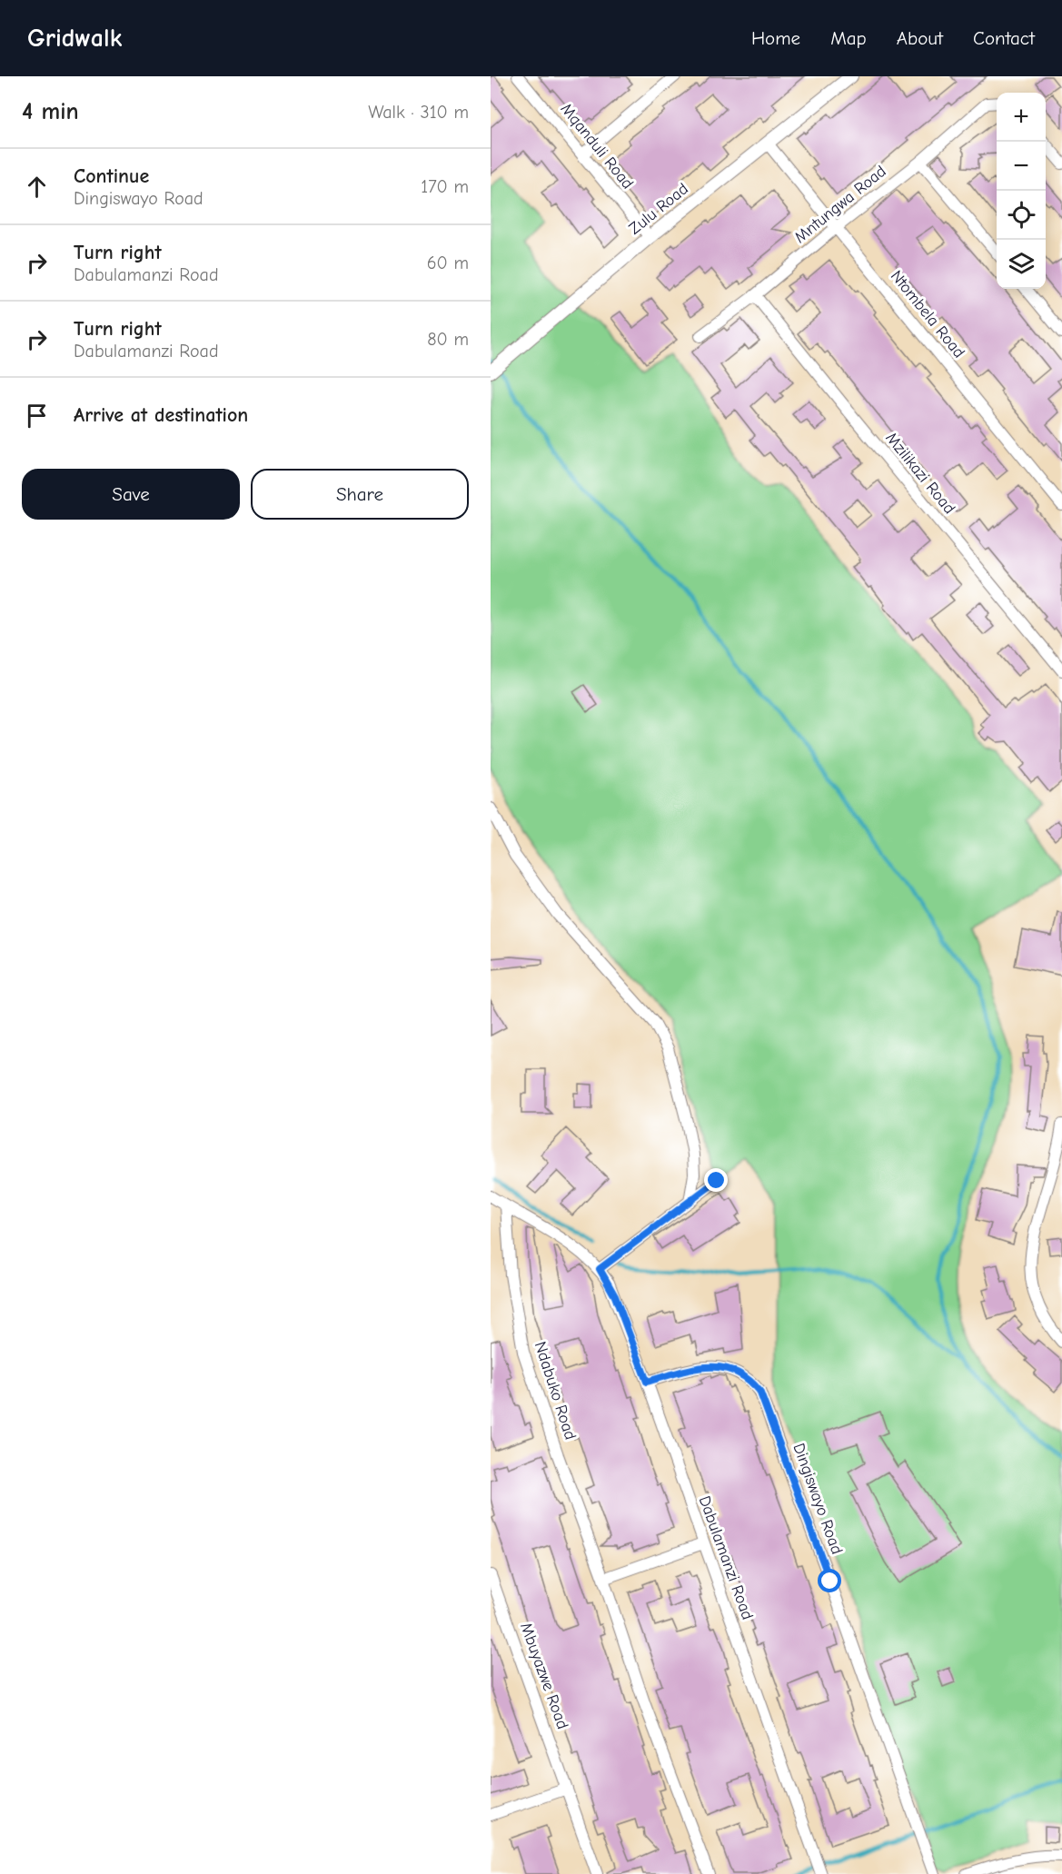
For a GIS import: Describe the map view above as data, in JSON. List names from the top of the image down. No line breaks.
{"streets":{"street":["Mqanduli Road","Mntungwa Road","Zulu Road","Ntombela Road","Mzilikazi Road","Ndabuko Road","Dingiswayo Road","Dabulamanzi Road","Mbuyazwe Road"]},"crossings":[["Mqanduli Road","Zulu Road"],["Mntungwa Road","Ntombela Road"],["Mntungwa Road","Mzilikazi Road"],["Zulu Road","Ntombela Road"],["Ndabuko Road","Dabulamanzi Road"],["Dingiswayo Road","Dabulamanzi Road"]],"page":{"header":"Gridwalk","nav":["Home","Map","About","Contact"],"heading":["4 min","Walk · 310 m"],"map_buttons":["+","−"],"list":[["Continue","Dingiswayo Road","170 m"],["Turn right","Dabulamanzi Road","60 m"],["Turn right","Dabulamanzi Road","80 m"],"Arrive at destination"],"buttons":["Save","Share"]}}
